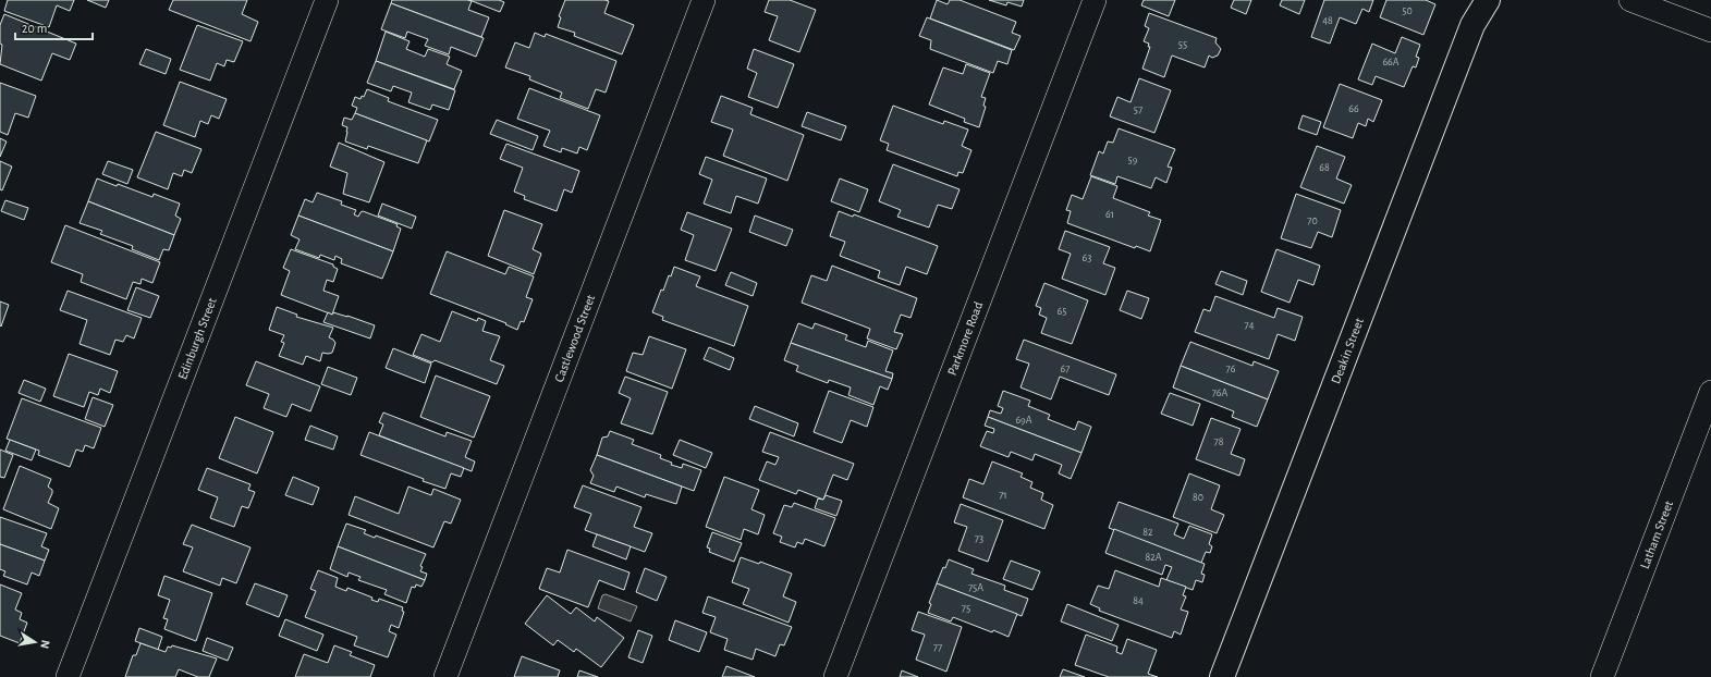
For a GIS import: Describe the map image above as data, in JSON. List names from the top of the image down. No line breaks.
{"streets":{"street":["Edinburgh Street","Castlewood Street","Parkmore Road","Deakin Street","Latham Street"]},"house_numbers":["50","48","55","66A","66","57","59","68","61","70","63","65","74","67","76","76A","69A","78","71","80","82","73","82A","75A","84","75","77"],"scale_bar":"20 m","north":"right"}
